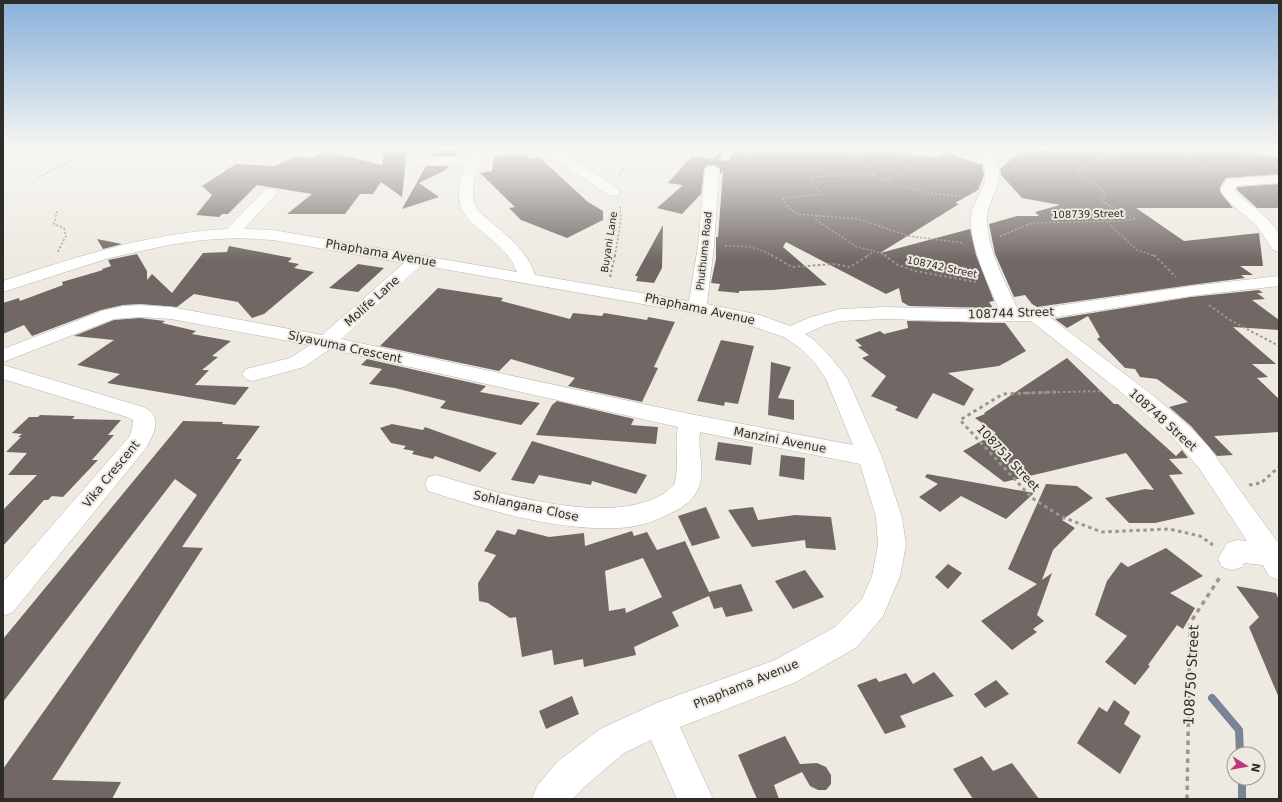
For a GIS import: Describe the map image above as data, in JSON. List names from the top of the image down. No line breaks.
{"streets":{"street":["Phuthuma Road","Phaphama Avenue","Molife Lane","108744 Street","Siyavuma Crescent","108748 Street","Manzini Avenue","Vika Crescent","Sohlangana Close"],"path":["108739 Street","Buyani Lane","108742 Street","108751 Street","108750 Street"]},"crossings":[["108739 Street","108742 Street"],["Buyani Lane","Phaphama Avenue"],["Phuthuma Road","Phaphama Avenue"],["Phaphama Avenue","Molife Lane"],["Phaphama Avenue","108744 Street"],["Phaphama Avenue","Manzini Avenue"],["Molife Lane","Siyavuma Crescent"],["108744 Street","108748 Street"],["Siyavuma Crescent","Manzini Avenue"],["Siyavuma Crescent","Sohlangana Close"],["108748 Street","108751 Street"],["Manzini Avenue","Sohlangana Close"],["108751 Street","108750 Street"]],"north":"right"}
